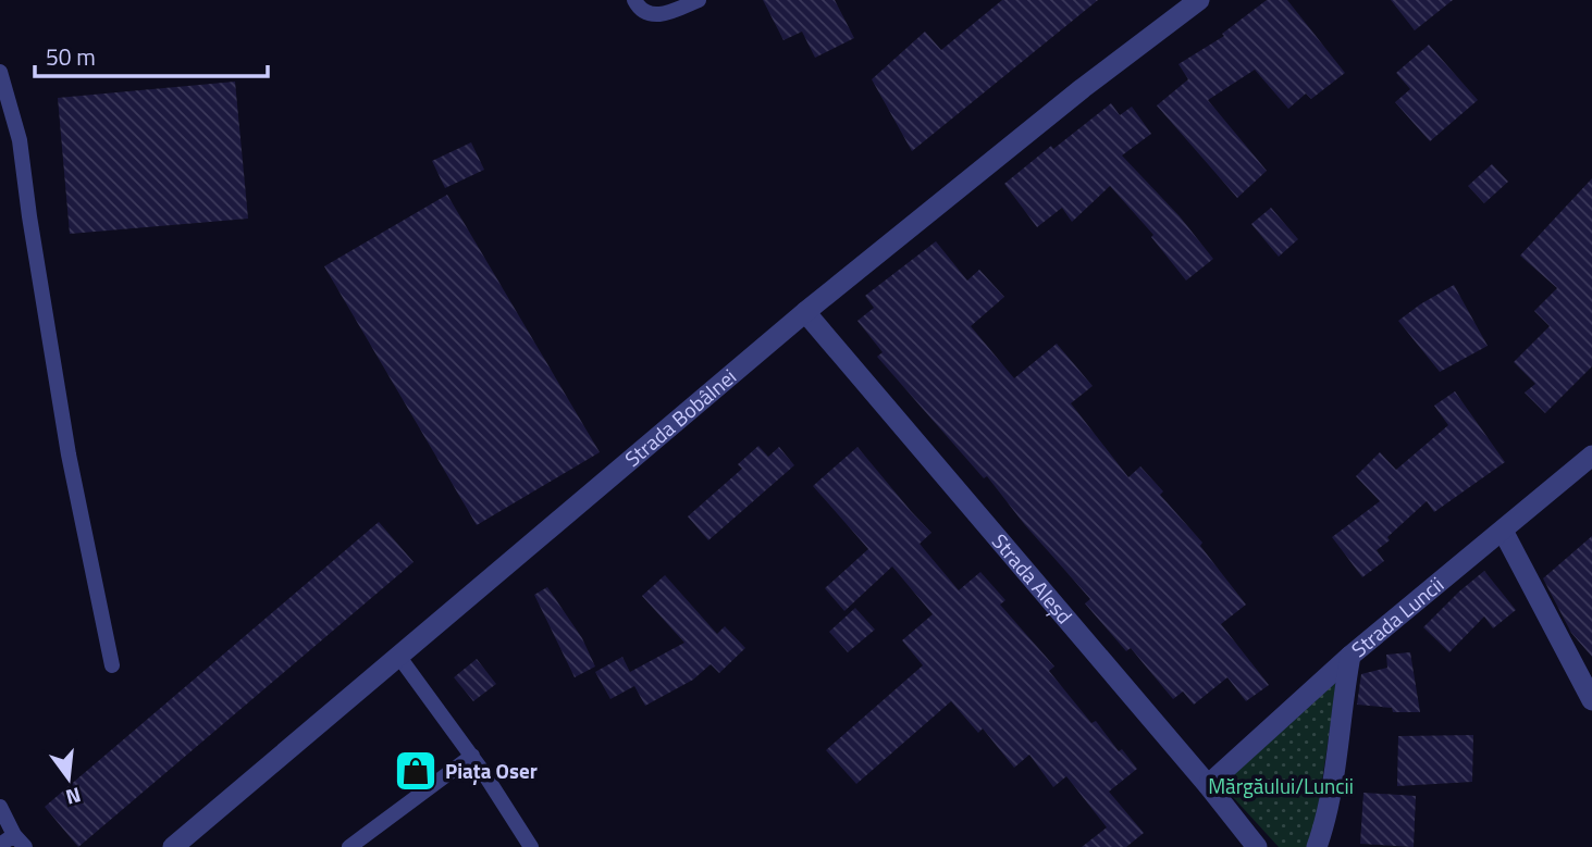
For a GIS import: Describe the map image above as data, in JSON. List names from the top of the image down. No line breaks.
{"streets":{"street":["Strada Bobâlnei","Strada Aleșd","Strada Luncii"]},"crossings":[["Strada Bobâlnei","Strada Aleșd"],["Strada Aleșd","Strada Luncii"]],"parks":["Mărgăului/Luncii"],"places":{"shop":["Piața Oser"]},"scale_bar":"50 m","north":"bottom"}
